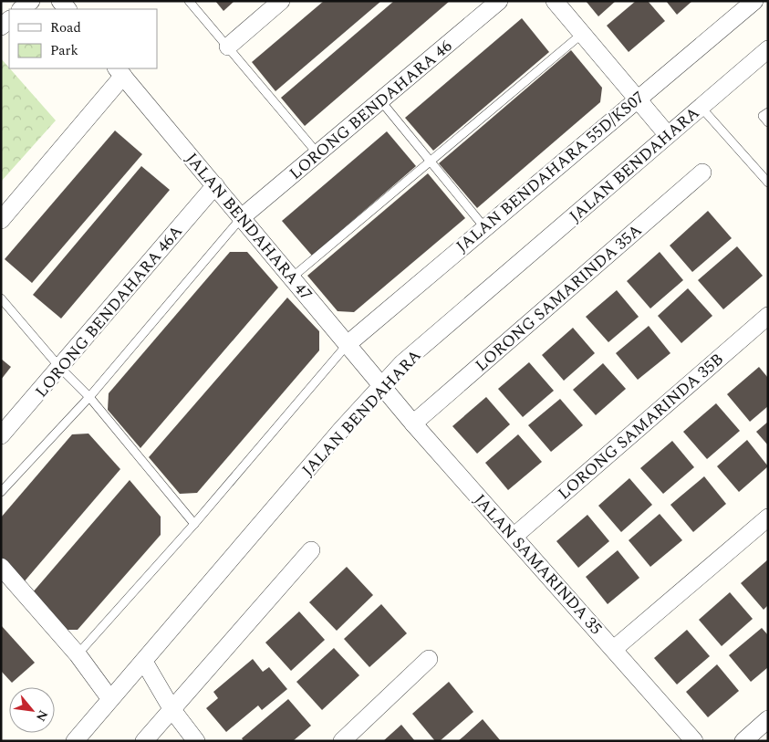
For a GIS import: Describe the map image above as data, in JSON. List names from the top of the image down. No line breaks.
{"streets":{"street":["LORONG BENDAHARA 46","JALAN BENDAHARA","JALAN BENDAHARA 55D/KS07","JALAN BENDAHARA 47","LORONG SAMARINDA 35A","LORONG BENDAHARA 46A","LORONG SAMARINDA 35B","JALAN SAMARINDA 35"]},"crossings":[["LORONG BENDAHARA 46","JALAN BENDAHARA 47"],["JALAN BENDAHARA","JALAN BENDAHARA 47"],["JALAN BENDAHARA","JALAN SAMARINDA 35"],["JALAN BENDAHARA 55D/KS07","JALAN BENDAHARA 47"],["JALAN BENDAHARA 47","LORONG BENDAHARA 46A"],["JALAN BENDAHARA 47","JALAN SAMARINDA 35"],["LORONG SAMARINDA 35A","JALAN SAMARINDA 35"],["LORONG SAMARINDA 35B","JALAN SAMARINDA 35"]],"legend":["Road","Park"],"north":"bottom right"}
